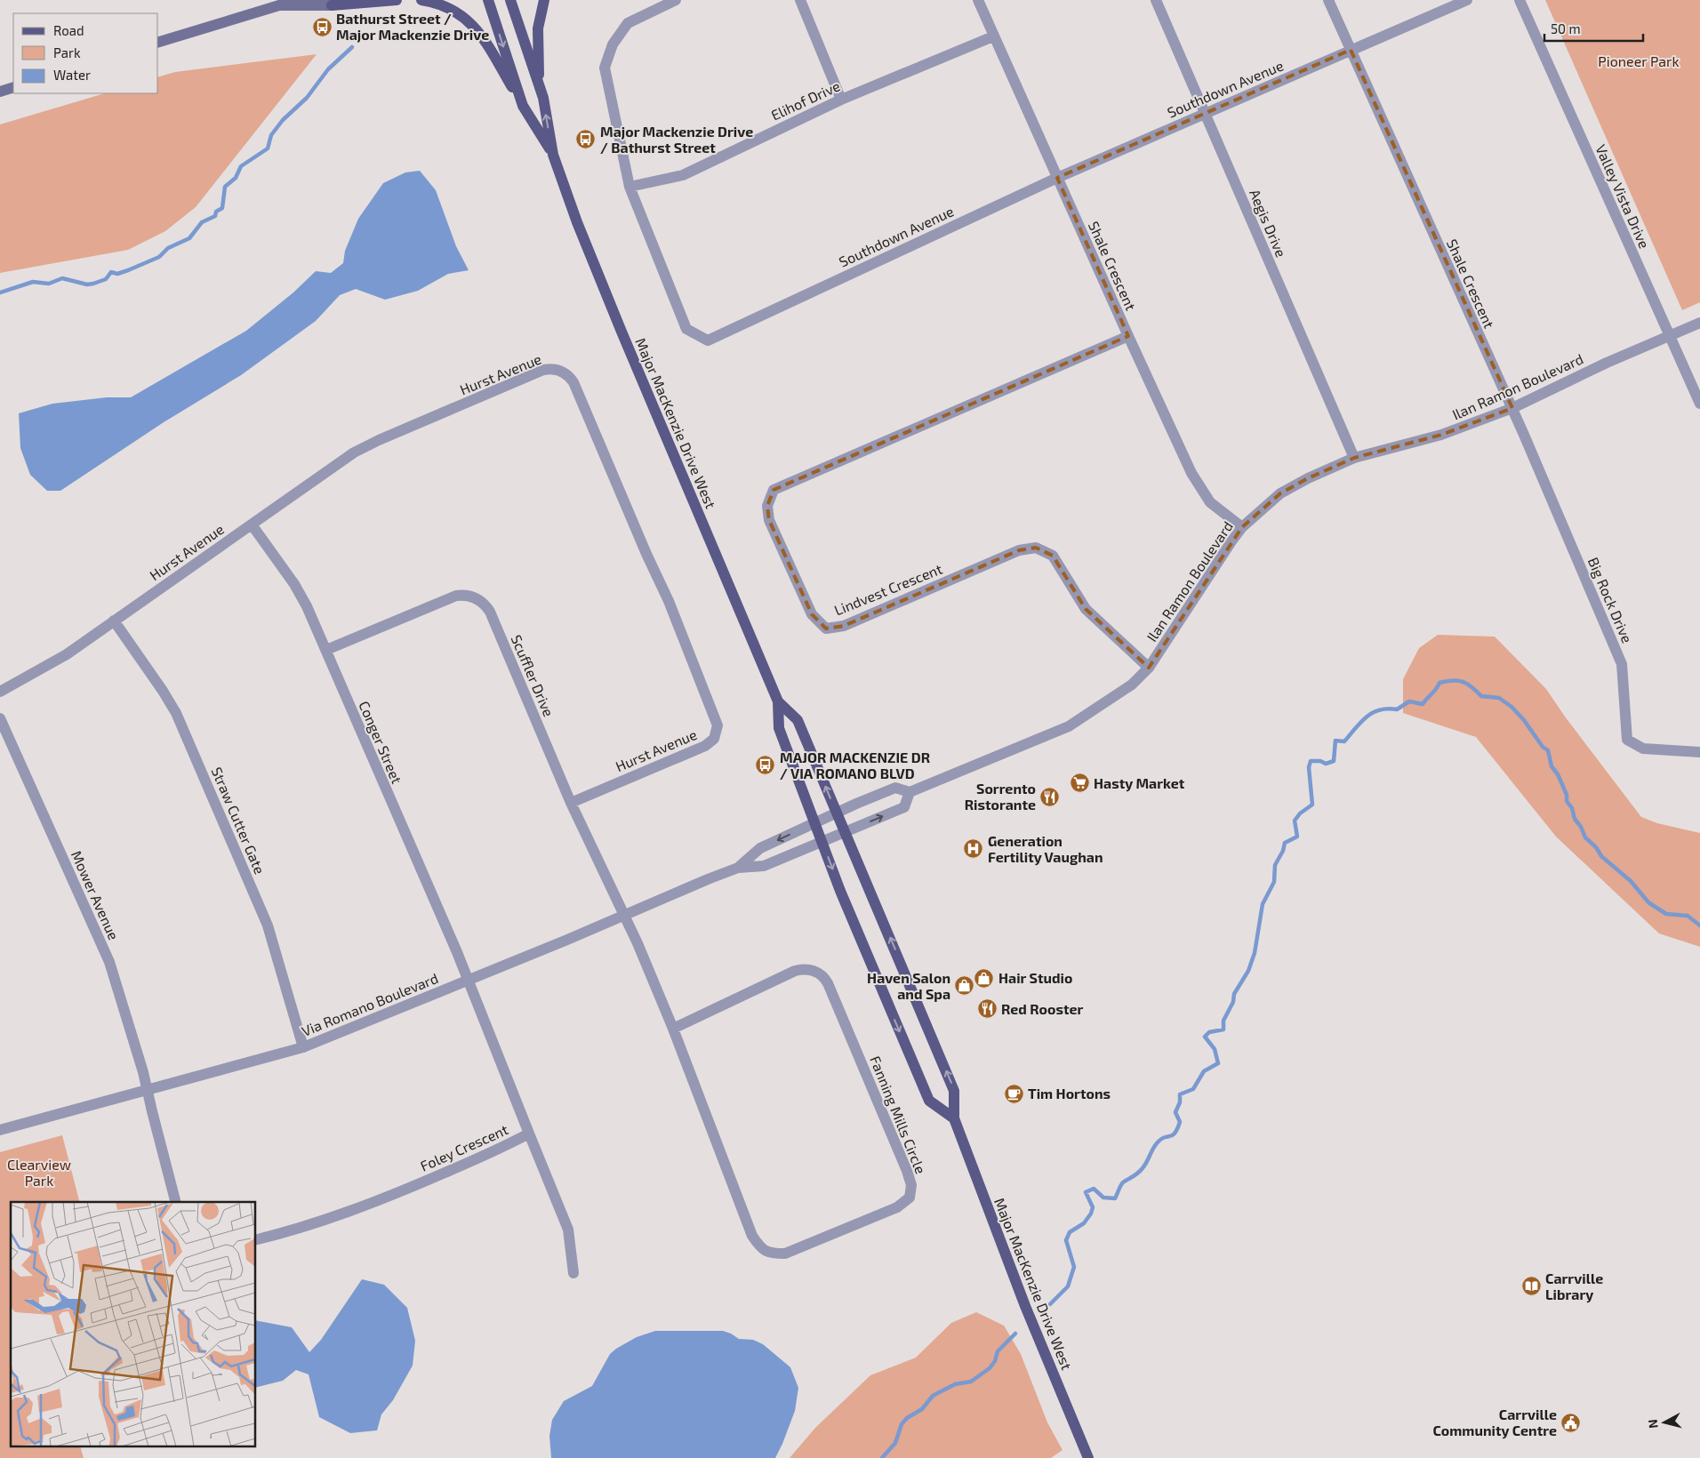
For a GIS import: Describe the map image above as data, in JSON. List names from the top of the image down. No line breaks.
{"streets":{"main road":["Major MacKenzie Drive West"],"street":["Southdown Avenue","Elihof Drive","Valley Vista Drive","Aegis Drive","Shale Crescent","Hurst Avenue","Ilan Ramon Boulevard","Lindvest Crescent","Big Rock Drive","Scuffler Drive","Conger Street","Straw Cutter Gate","Mower Avenue","Via Romano Boulevard","Fanning Mills Circle","Foley Crescent"]},"crossings":[["Southdown Avenue","Elihof Drive"],["Southdown Avenue","Aegis Drive"],["Southdown Avenue","Shale Crescent"],["Elihof Drive","Shale Crescent"],["Valley Vista Drive","Ilan Ramon Boulevard"],["Aegis Drive","Ilan Ramon Boulevard"],["Shale Crescent","Ilan Ramon Boulevard"],["Shale Crescent","Lindvest Crescent"],["Shale Crescent","Big Rock Drive"],["Hurst Avenue","Scuffler Drive"],["Hurst Avenue","Conger Street"],["Hurst Avenue","Straw Cutter Gate"],["Ilan Ramon Boulevard","Major MacKenzie Drive West"],["Ilan Ramon Boulevard","Lindvest Crescent"],["Ilan Ramon Boulevard","Big Rock Drive"],["Ilan Ramon Boulevard","Via Romano Boulevard"],["Major MacKenzie Drive West","Via Romano Boulevard"],["Scuffler Drive","Conger Street"],["Scuffler Drive","Via Romano Boulevard"],["Scuffler Drive","Fanning Mills Circle"],["Conger Street","Via Romano Boulevard"],["Conger Street","Foley Crescent"],["Straw Cutter Gate","Via Romano Boulevard"],["Mower Avenue","Via Romano Boulevard"],["Via Romano Boulevard","Fanning Mills Circle"],["Via Romano Boulevard","Foley Crescent"]],"parks":["Pioneer Park","Clearview Park"],"places":{"bus stop":["Bathurst Street / Major Mackenzie Drive","Major Mackenzie Drive / Bathurst Street","MAJOR MACKENZIE DR / VIA ROMANO BLVD"],"supermarket":["Hasty Market"],"restaurant":["Sorrento Ristorante","Red Rooster"],"hospital":["Generation Fertility Vaughan"],"shop":["Hair Studio","Haven Salon and Spa"],"cafe":["Tim Hortons"],"library":["Carrville Library"],"public building":["Carrville Community Centre"]},"legend":["Road","Park","Water"],"scale_bar":"50 m","north":"left"}
